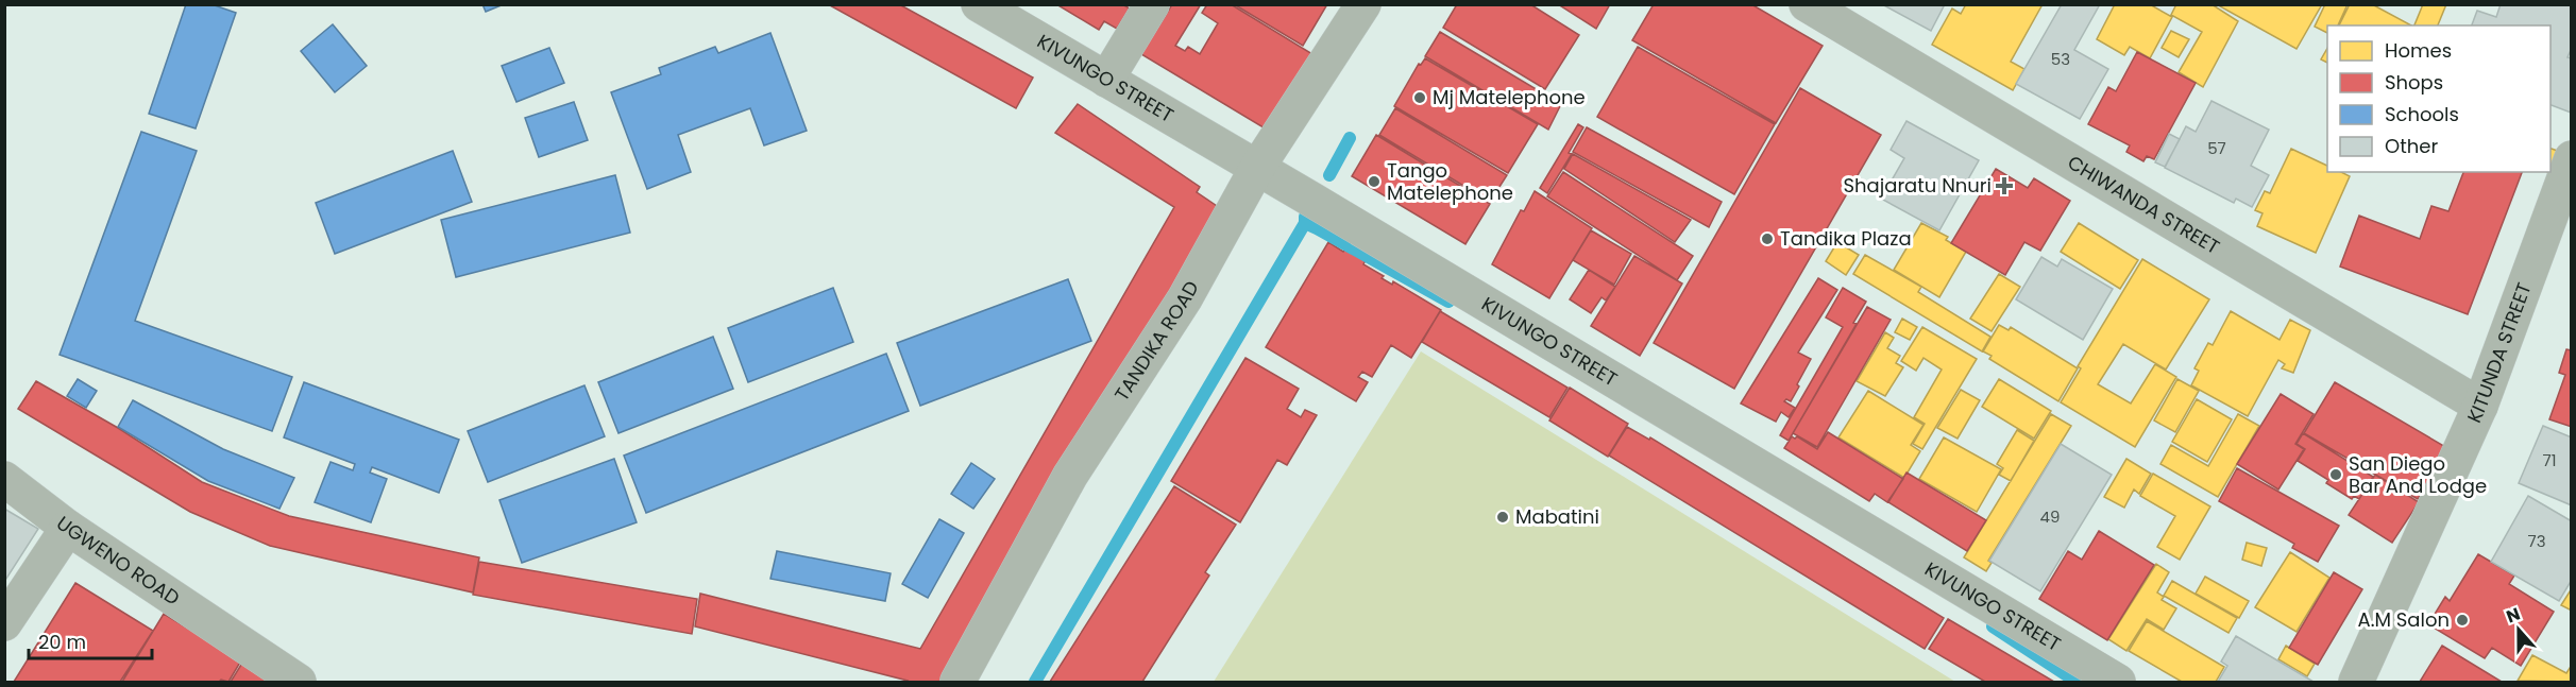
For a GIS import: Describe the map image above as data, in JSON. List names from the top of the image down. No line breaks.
{"streets":{"street":["KIVUNGO STREET","CHIWANDA STREET","TANDIKA ROAD","KITUNDA STREET","UGWENO ROAD"]},"crossings":[["KIVUNGO STREET","TANDIKA ROAD"],["CHIWANDA STREET","KITUNDA STREET"]],"places":{"other":["Mj Matelephone","Tango Matelephone","Tandika Plaza","San Diego Bar And Lodge","Mabatini","A.M Salon"],"health":["Shajaratu Nnuri"]},"house_numbers":["53","57","71","49","73"],"legend":["Homes","Shops","Schools","Other"],"scale_bar":"20 m","north":"top"}
